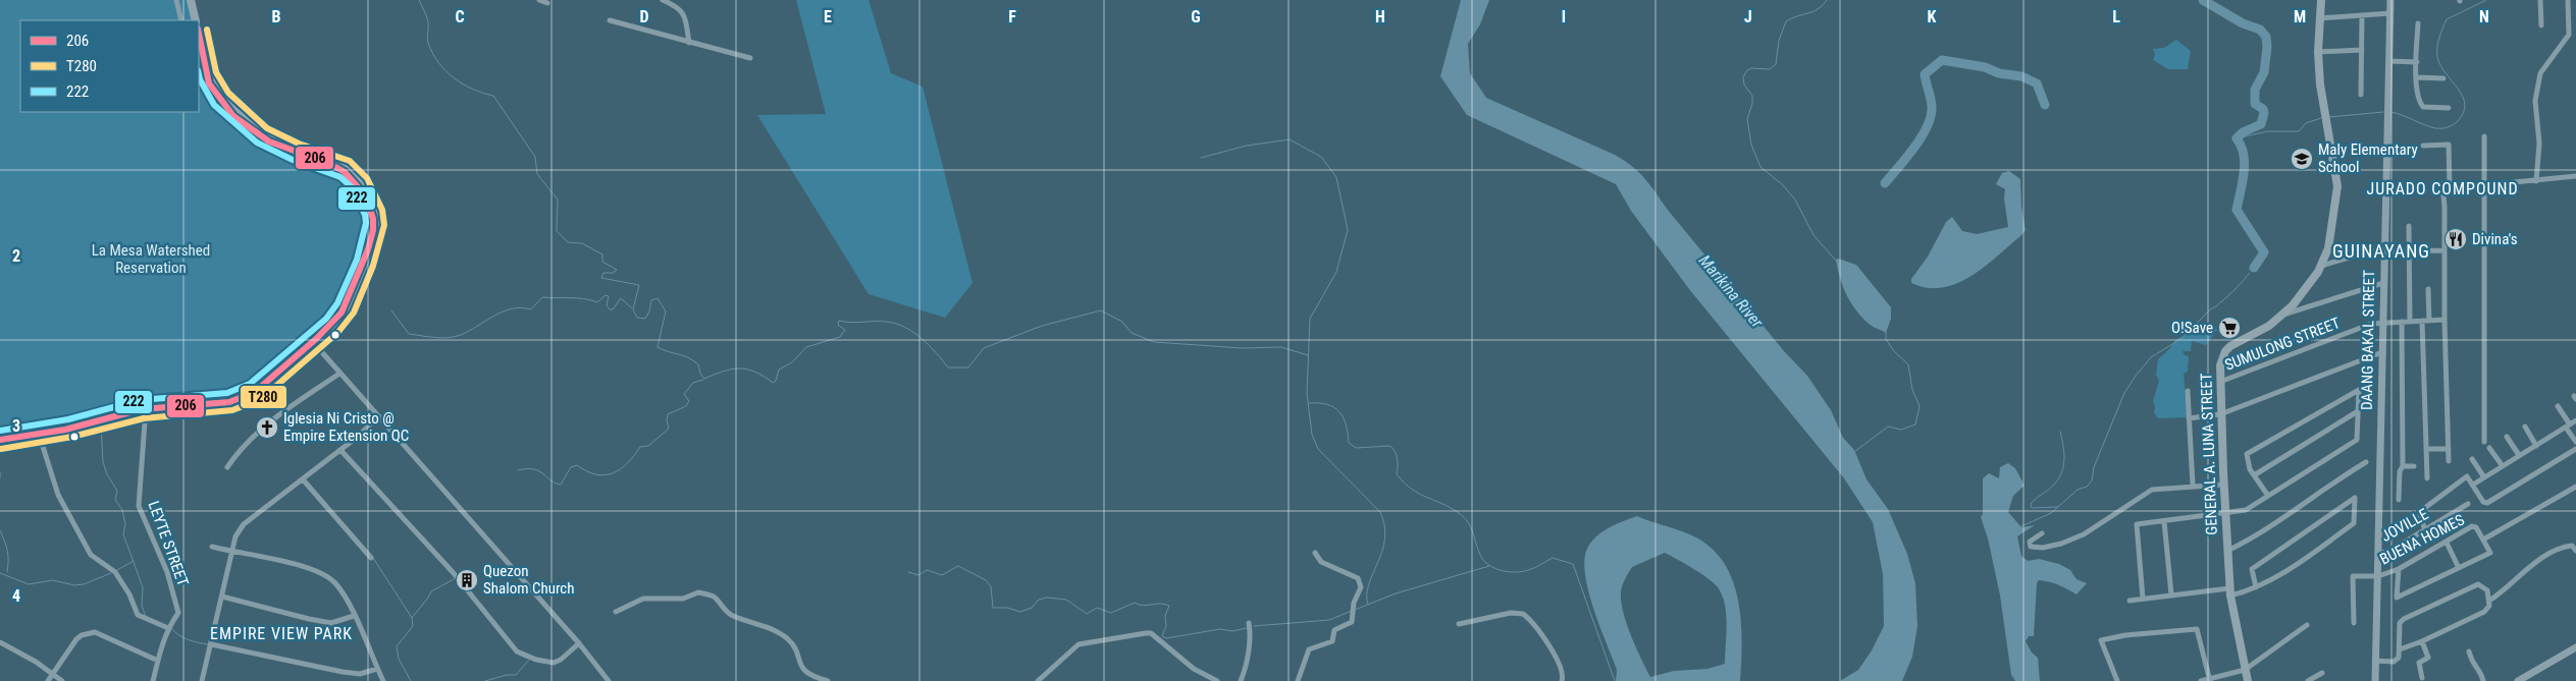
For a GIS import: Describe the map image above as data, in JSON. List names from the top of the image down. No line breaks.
{"streets":{"main road":["GENERAL A. LUNA STREET"],"street":["DAANG BAKAL STREET","SUMULONG STREET","JOVILLE","BUENA HOMES","LEYTE STREET"]},"crossings":[["DAANG BAKAL STREET","SUMULONG STREET"],["DAANG BAKAL STREET","JOVILLE"],["DAANG BAKAL STREET","BUENA HOMES"],["SUMULONG STREET","GENERAL A. LUNA STREET"]],"districts":["JURADO COMPOUND","GUINAYANG","EMPIRE VIEW PARK"],"water":["Marikina River"],"parks":["La Mesa Watershed Reservation"],"places":{"school or university":["Maly Elementary School"],"restaurant":["Divina's"],"supermarket":["O!Save"],"church":["Iglesia Ni Cristo @ Empire Extension QC"],"building":["Quezon Shalom Church"]},"lines":["transit line T280","transit line 206","transit line 222"],"legend":["206","T280","222"],"grid":{"columns":["B","C","D","E","F","G","H","I","J","K","L","M","N"],"rows":["2","3","4"]}}
